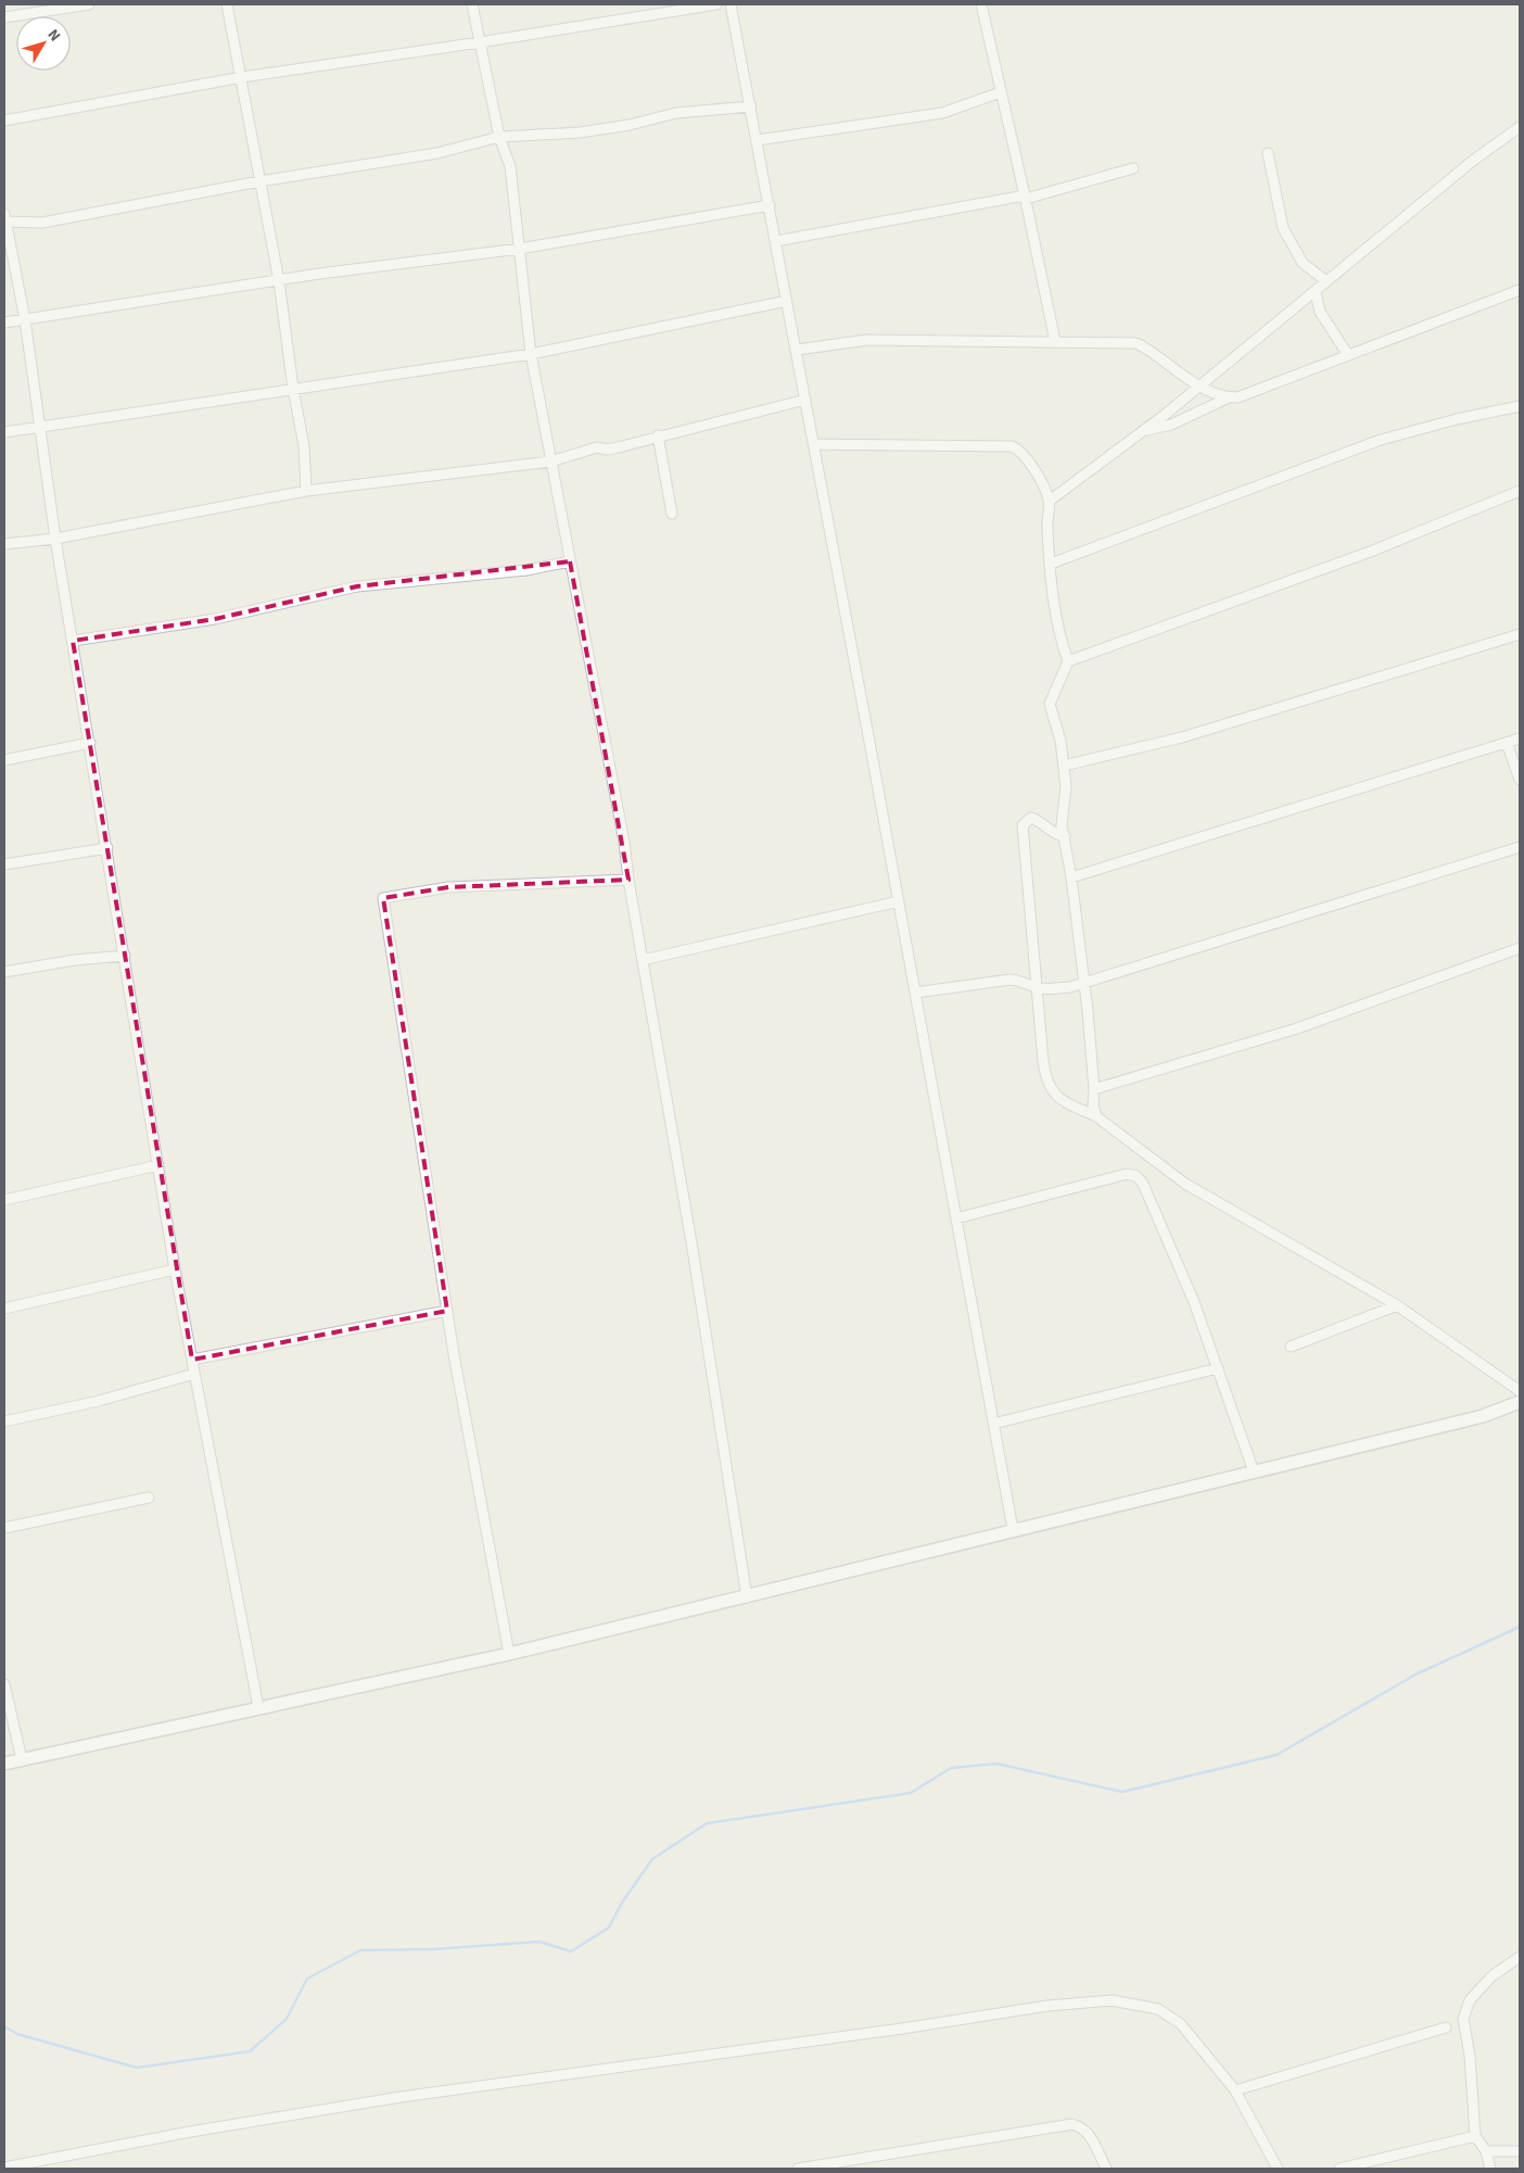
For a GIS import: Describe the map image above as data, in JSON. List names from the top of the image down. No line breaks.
{"north":"top right"}
